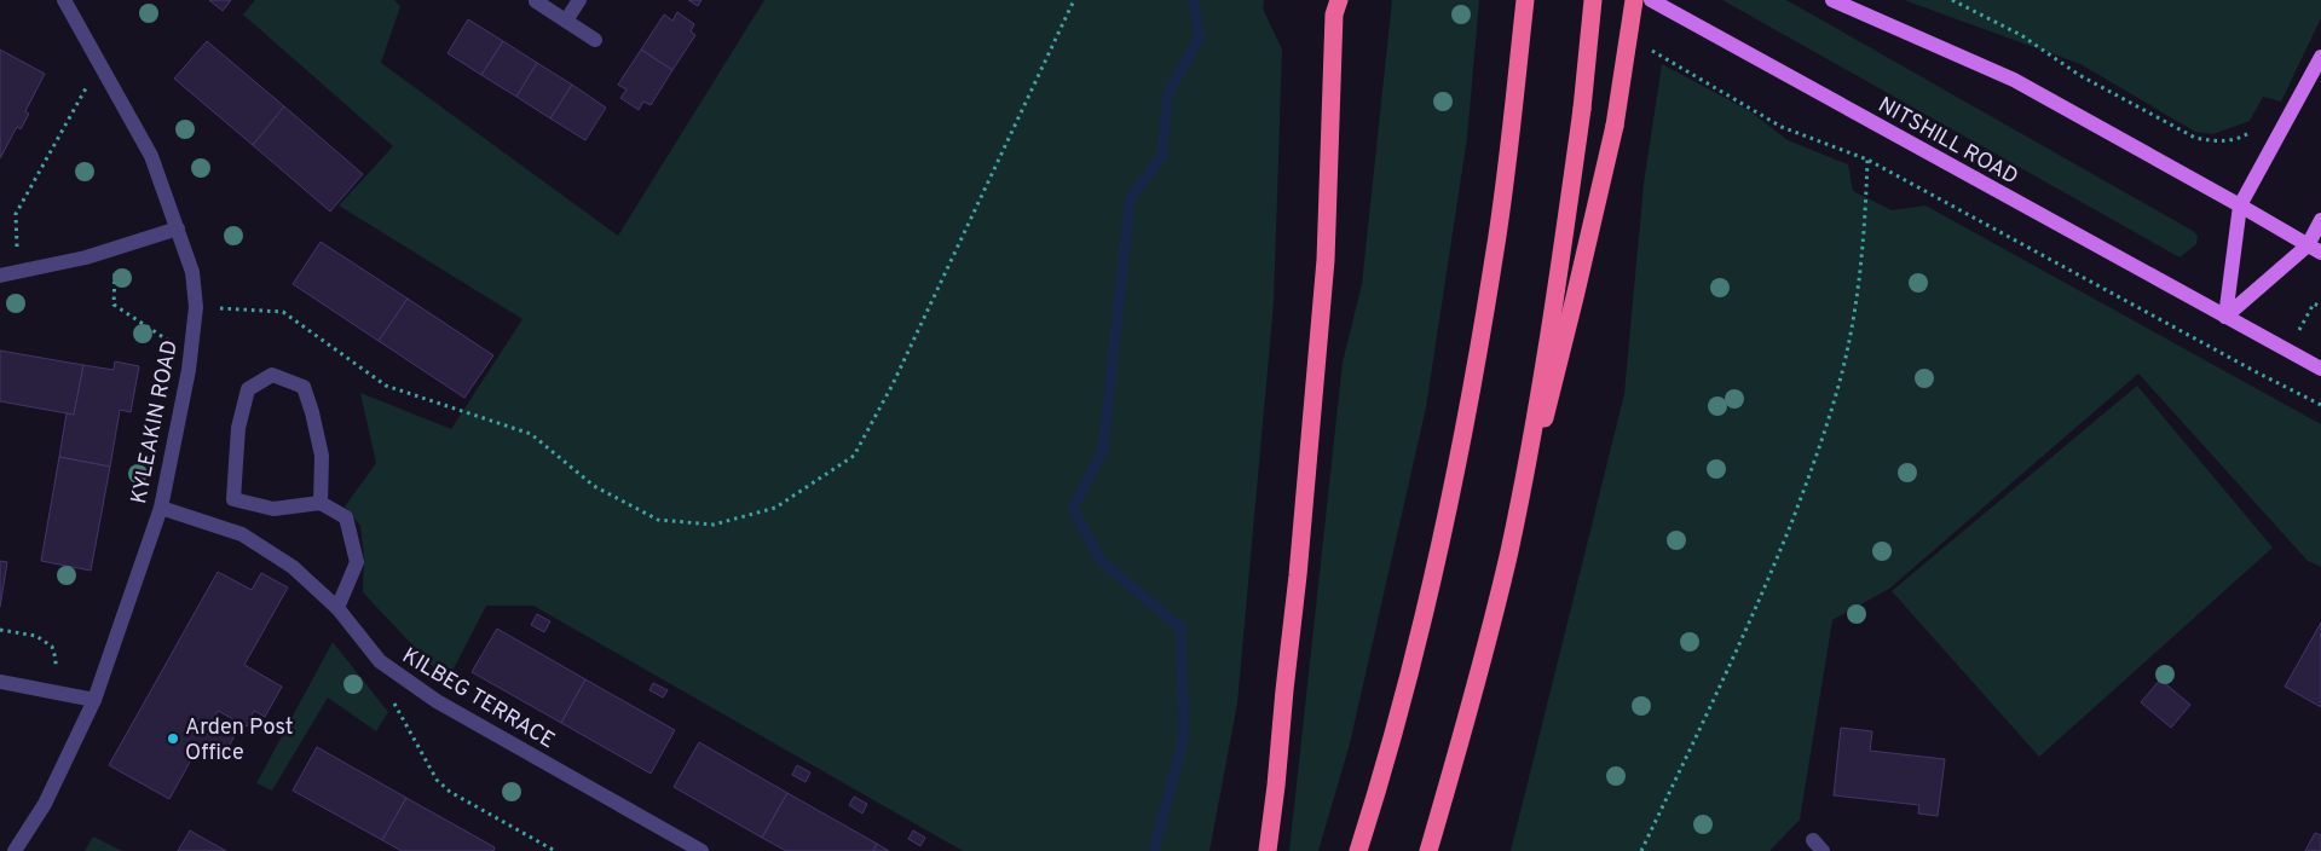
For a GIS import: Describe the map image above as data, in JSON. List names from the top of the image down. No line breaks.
{"streets":{"main road":["NITSHILL ROAD"],"street":["KYLEAKIN ROAD","KILBEG TERRACE"]},"crossings":[["KYLEAKIN ROAD","KILBEG TERRACE"]],"places":["Arden Post Office"]}
